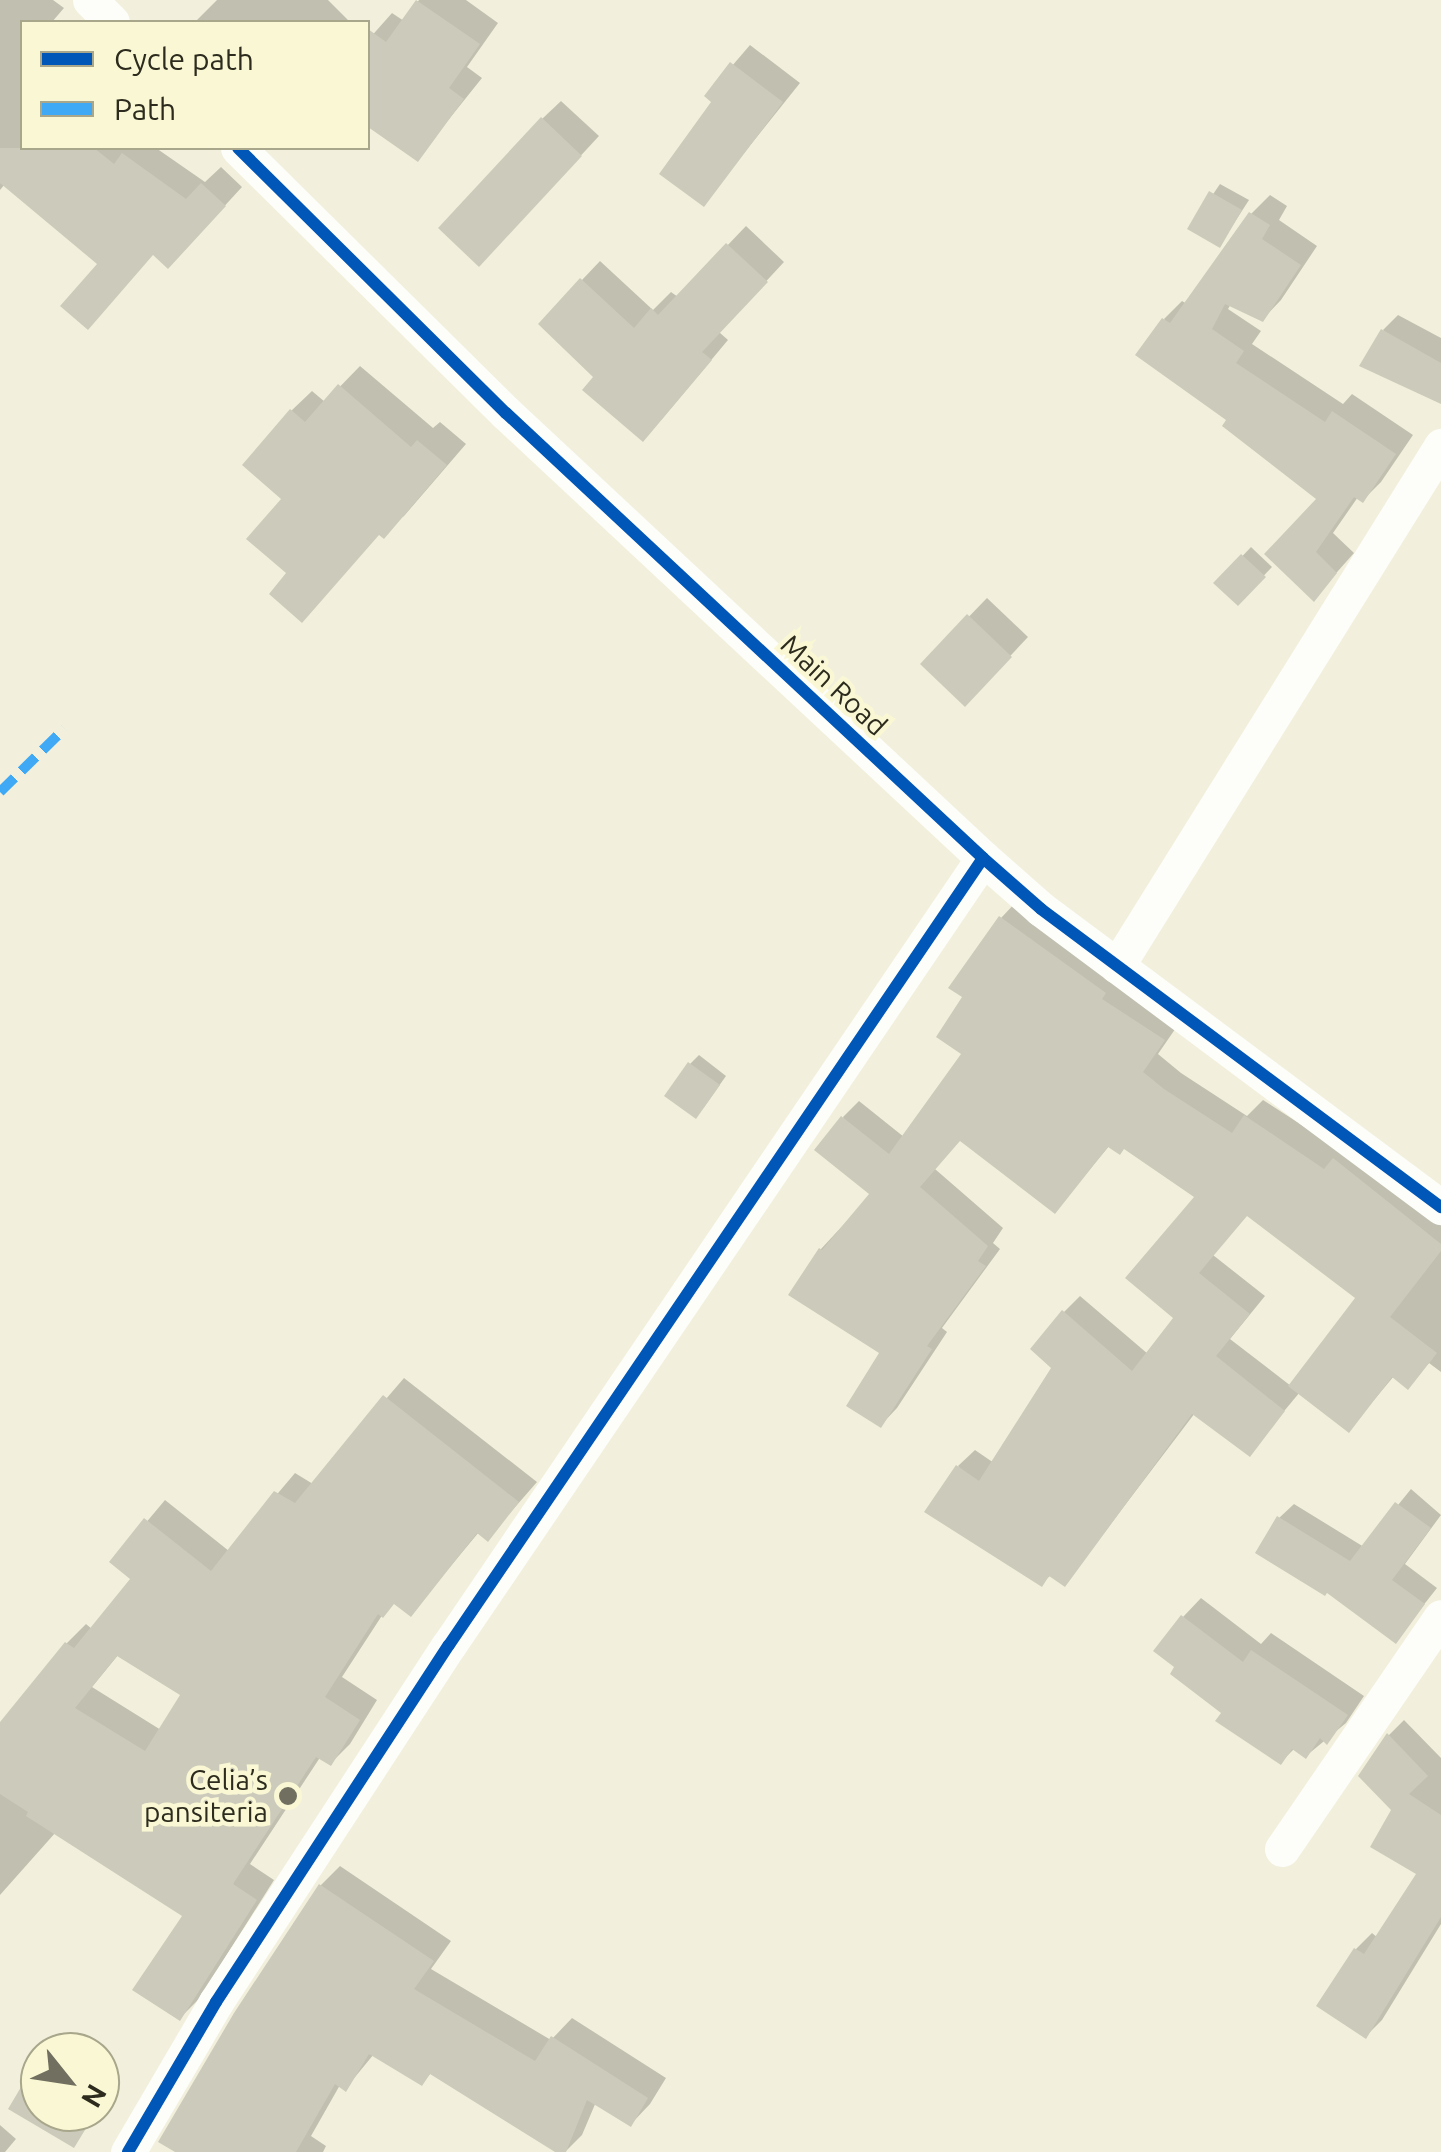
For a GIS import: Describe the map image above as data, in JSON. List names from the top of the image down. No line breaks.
{"streets":{"street":["Main Road"]},"places":["Celia’s pansiteria"],"legend":["Cycle path","Path"],"north":"bottom right"}
